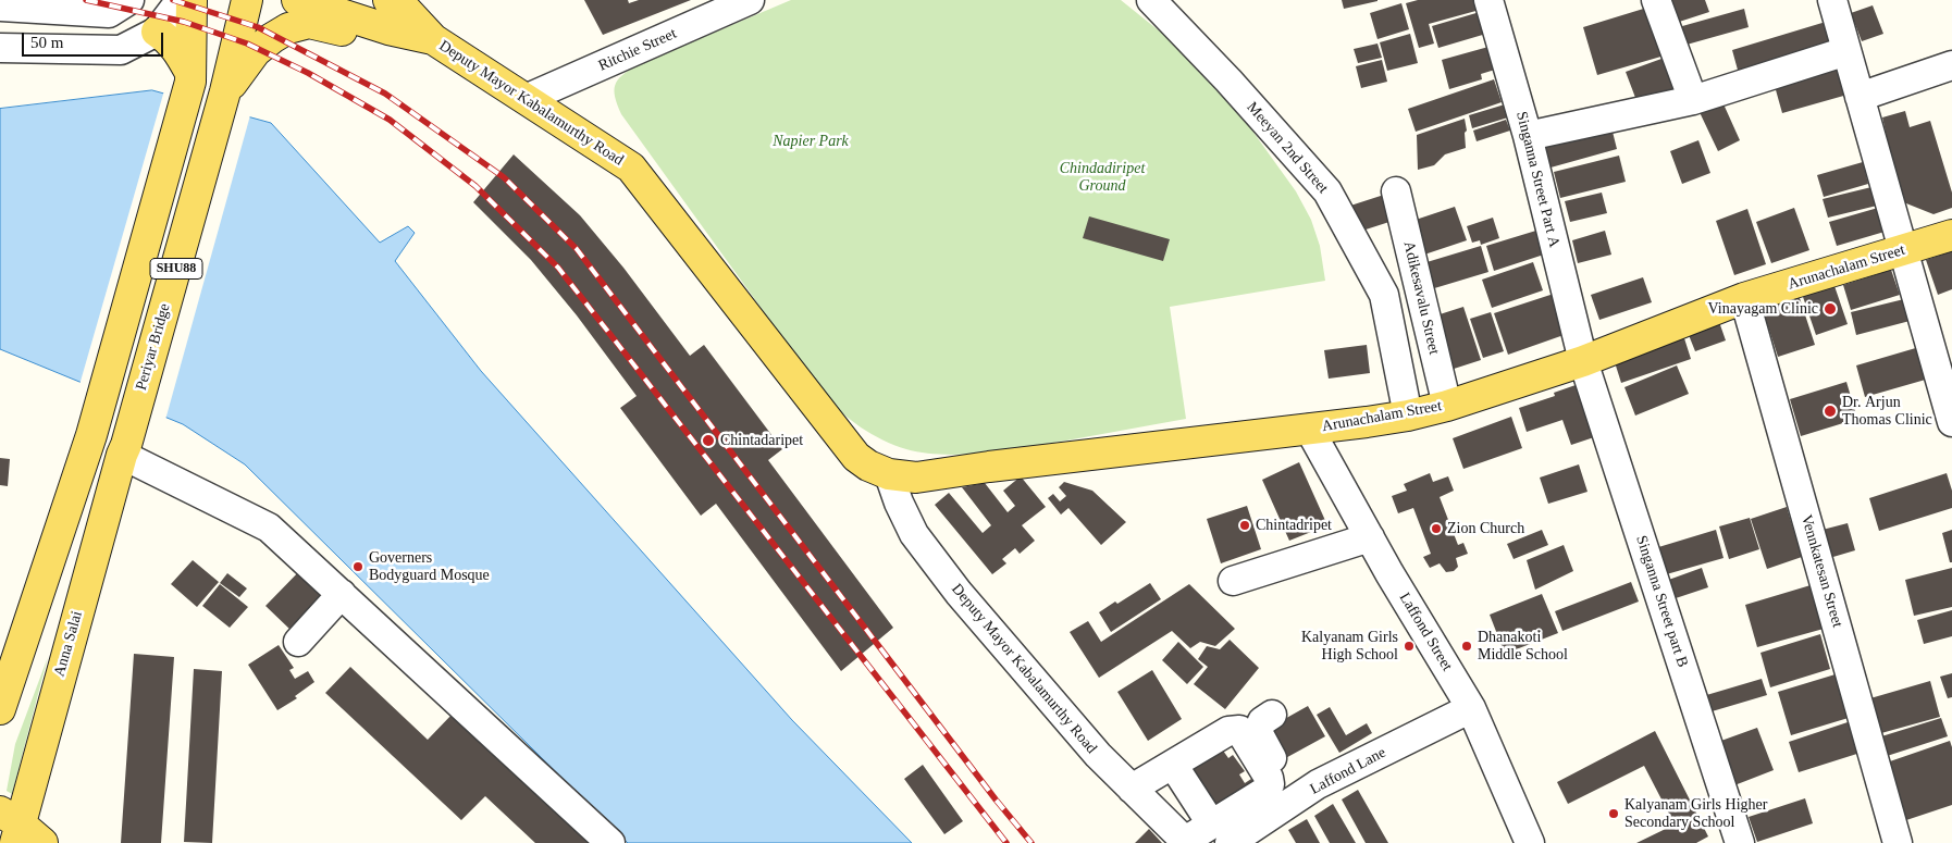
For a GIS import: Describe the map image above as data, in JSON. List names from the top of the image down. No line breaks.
{"streets":{"main road":["Deputy Mayor Kabalamurthy Road","Arunachalam Street","SHU88","Periyar Bridge","Anna Salai"],"street":["Ritchie Street","Meeyan 2nd Street","Singanna Street Part A","Adikesavalu Street","Vennkatesan Street","Singanna Street part B","Laffond Street","Laffond Lane"]},"crossings":[["Ritchie Street","Deputy Mayor Kabalamurthy Road"],["Deputy Mayor Kabalamurthy Road","Arunachalam Street"],["Meeyan 2nd Street","Arunachalam Street"],["Singanna Street Part A","Arunachalam Street"],["Singanna Street Part A","Singanna Street part B"],["Arunachalam Street","Adikesavalu Street"],["Arunachalam Street","Vennkatesan Street"],["Arunachalam Street","Singanna Street part B"],["Arunachalam Street","Laffond Street"],["SHU88","Periyar Bridge"],["Periyar Bridge","Anna Salai"],["Laffond Street","Laffond Lane"]],"parks":["Napier Park","Chindadiripet Ground"],"places":["Vinayagam Clinic","Dr. Arjun Thomas Clinic","Chintadaripet","Chintadripet","Zion Church","Governers Bodyguard Mosque","Kalyanam Girls High School","Dhanakoti Middle School","Kalyanam Girls Higher Secondary School"],"scale_bar":"50 m"}
